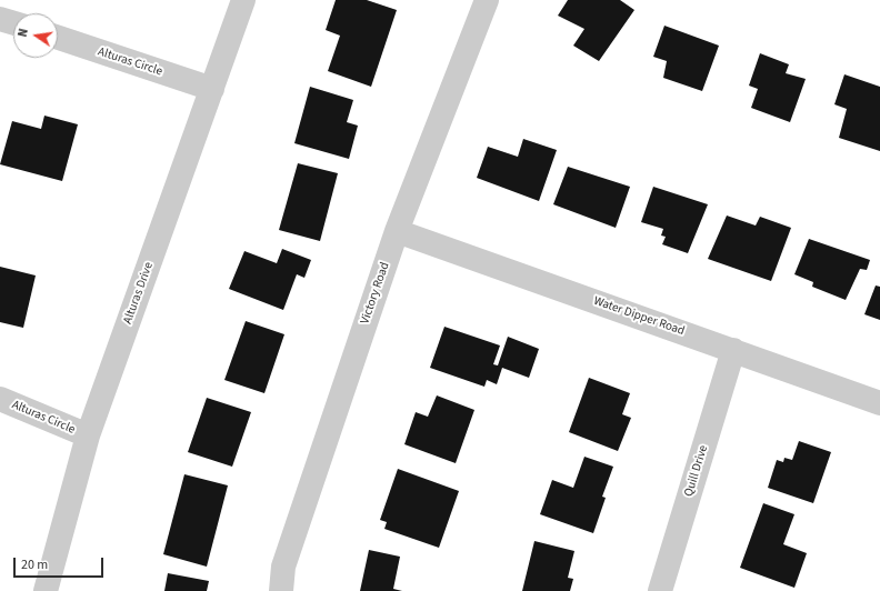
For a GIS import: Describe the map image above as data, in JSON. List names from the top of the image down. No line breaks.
{"streets":{"street":["Alturas Circle","Alturas Drive","Victory Road","Water Dipper Road","Quill Drive"]},"crossings":[["Alturas Circle","Alturas Drive"],["Victory Road","Water Dipper Road"],["Water Dipper Road","Quill Drive"]],"scale_bar":"20 m","north":"left"}
